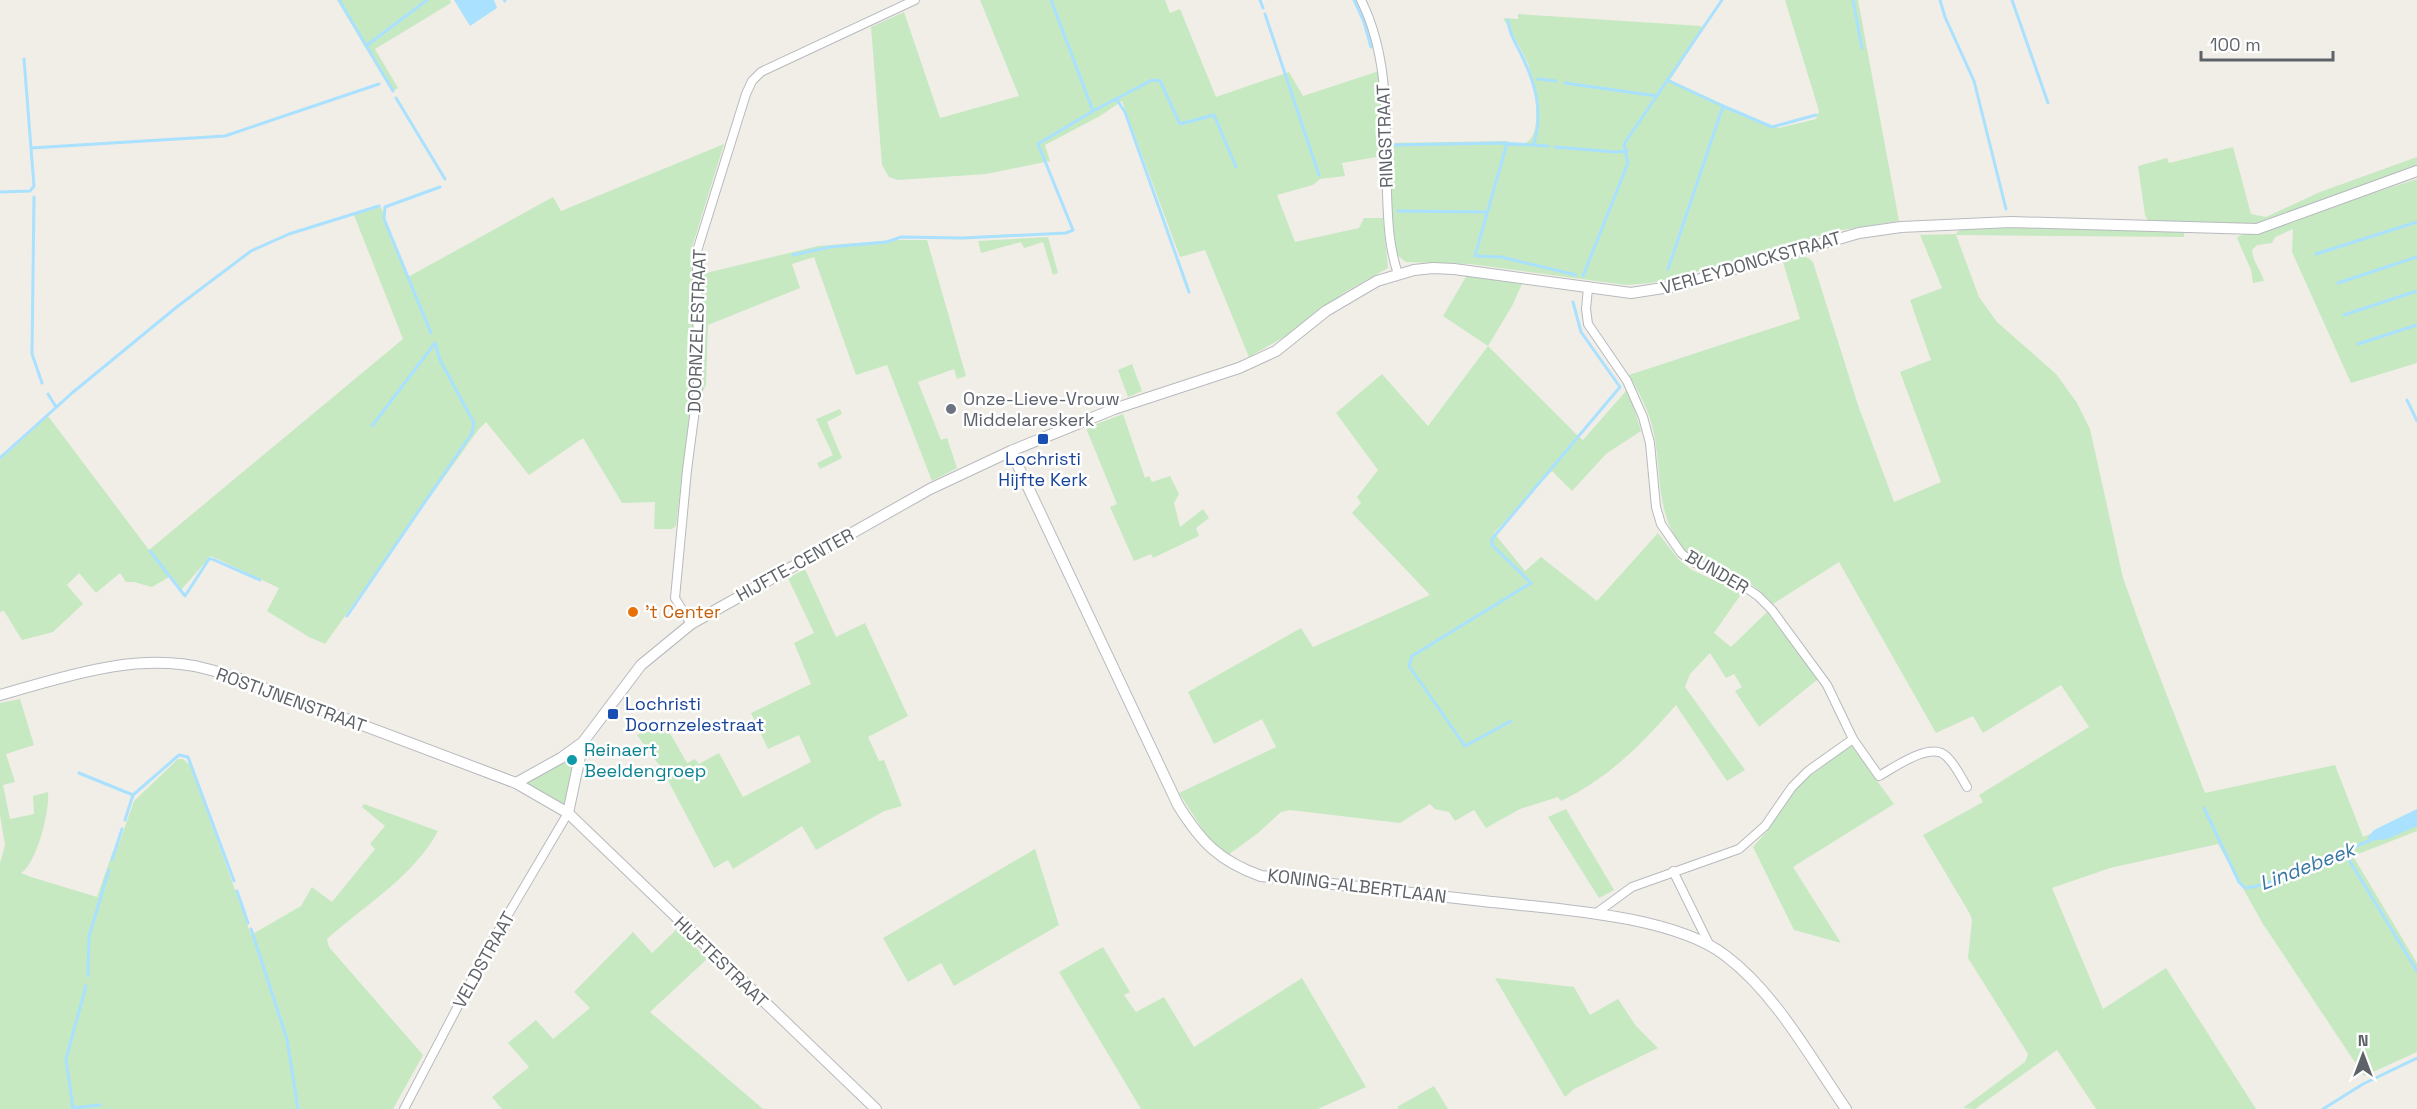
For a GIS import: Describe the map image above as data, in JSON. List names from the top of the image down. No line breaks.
{"streets":{"street":["RINGSTRAAT","VERLEYDONCKSTRAAT","DOORNZELESTRAAT","HIJFTE-CENTER","BUNDER","ROSTIJNENSTRAAT","KONING-ALBERTLAAN","VELDSTRAAT","HIJFTESTRAAT"]},"crossings":[["RINGSTRAAT","VERLEYDONCKSTRAAT"],["VERLEYDONCKSTRAAT","HIJFTE-CENTER"],["VERLEYDONCKSTRAAT","BUNDER"],["VERLEYDONCKSTRAAT","KONING-ALBERTLAAN"],["DOORNZELESTRAAT","HIJFTE-CENTER"],["HIJFTE-CENTER","ROSTIJNENSTRAAT"],["HIJFTE-CENTER","KONING-ALBERTLAAN"],["HIJFTE-CENTER","VELDSTRAAT"],["HIJFTE-CENTER","HIJFTESTRAAT"],["ROSTIJNENSTRAAT","VELDSTRAAT"],["ROSTIJNENSTRAAT","HIJFTESTRAAT"],["VELDSTRAAT","HIJFTESTRAAT"]],"water":["Lindebeek"],"places":{"other":["Onze-Lieve-Vrouw Middelareskerk","'t Center","Reinaert Beeldengroep"],"transit":["Lochristi Hijfte Kerk","Lochristi Doornzelestraat"]},"scale_bar":"100 m","north":"top"}
